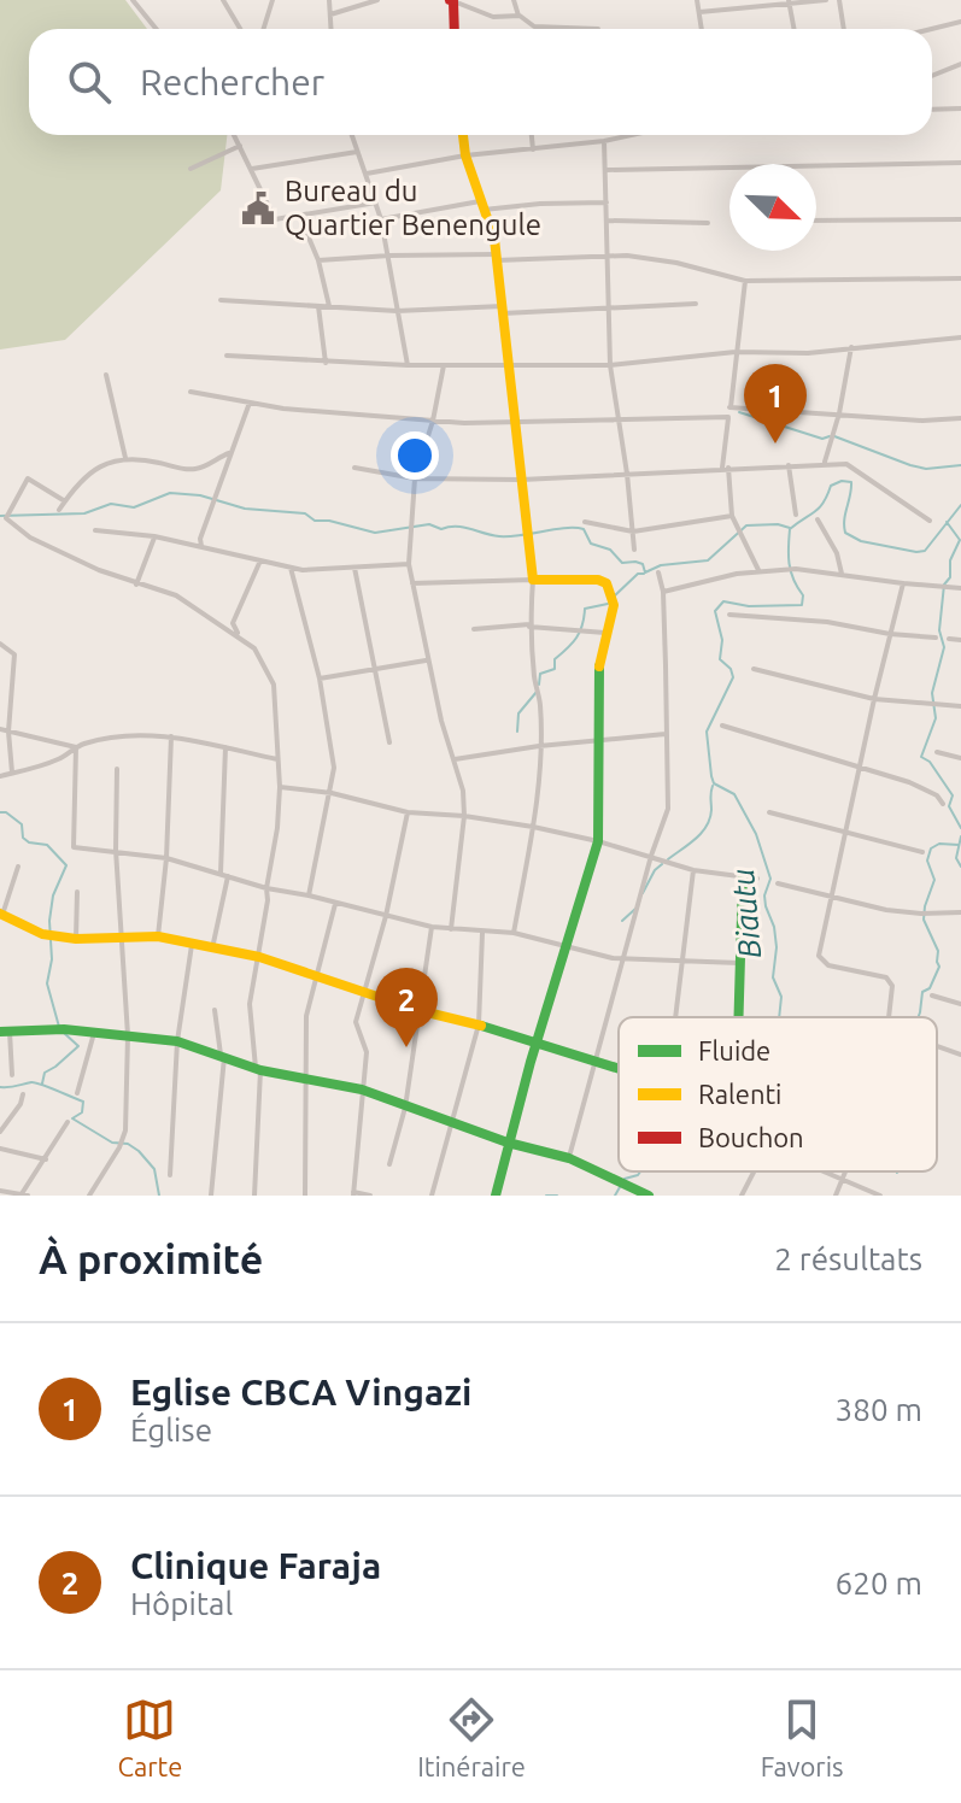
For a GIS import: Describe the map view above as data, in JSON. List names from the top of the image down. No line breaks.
{"water":["Biautu"],"places":{"public building":["Bureau du Quartier Benengule"]},"legend":["Fluide","Ralenti","Bouchon"],"north":"bottom right","page":{"search":"Rechercher","pins":["1","2"],"heading":["À proximité","2 résultats"],"list":[{"mark":"1","name":"Eglise CBCA Vingazi","note":"Église","value":"380 m"},{"mark":"2","name":"Clinique Faraja","note":"Hôpital","value":"620 m"}],"nav":["Carte","Itinéraire","Favoris"]}}
